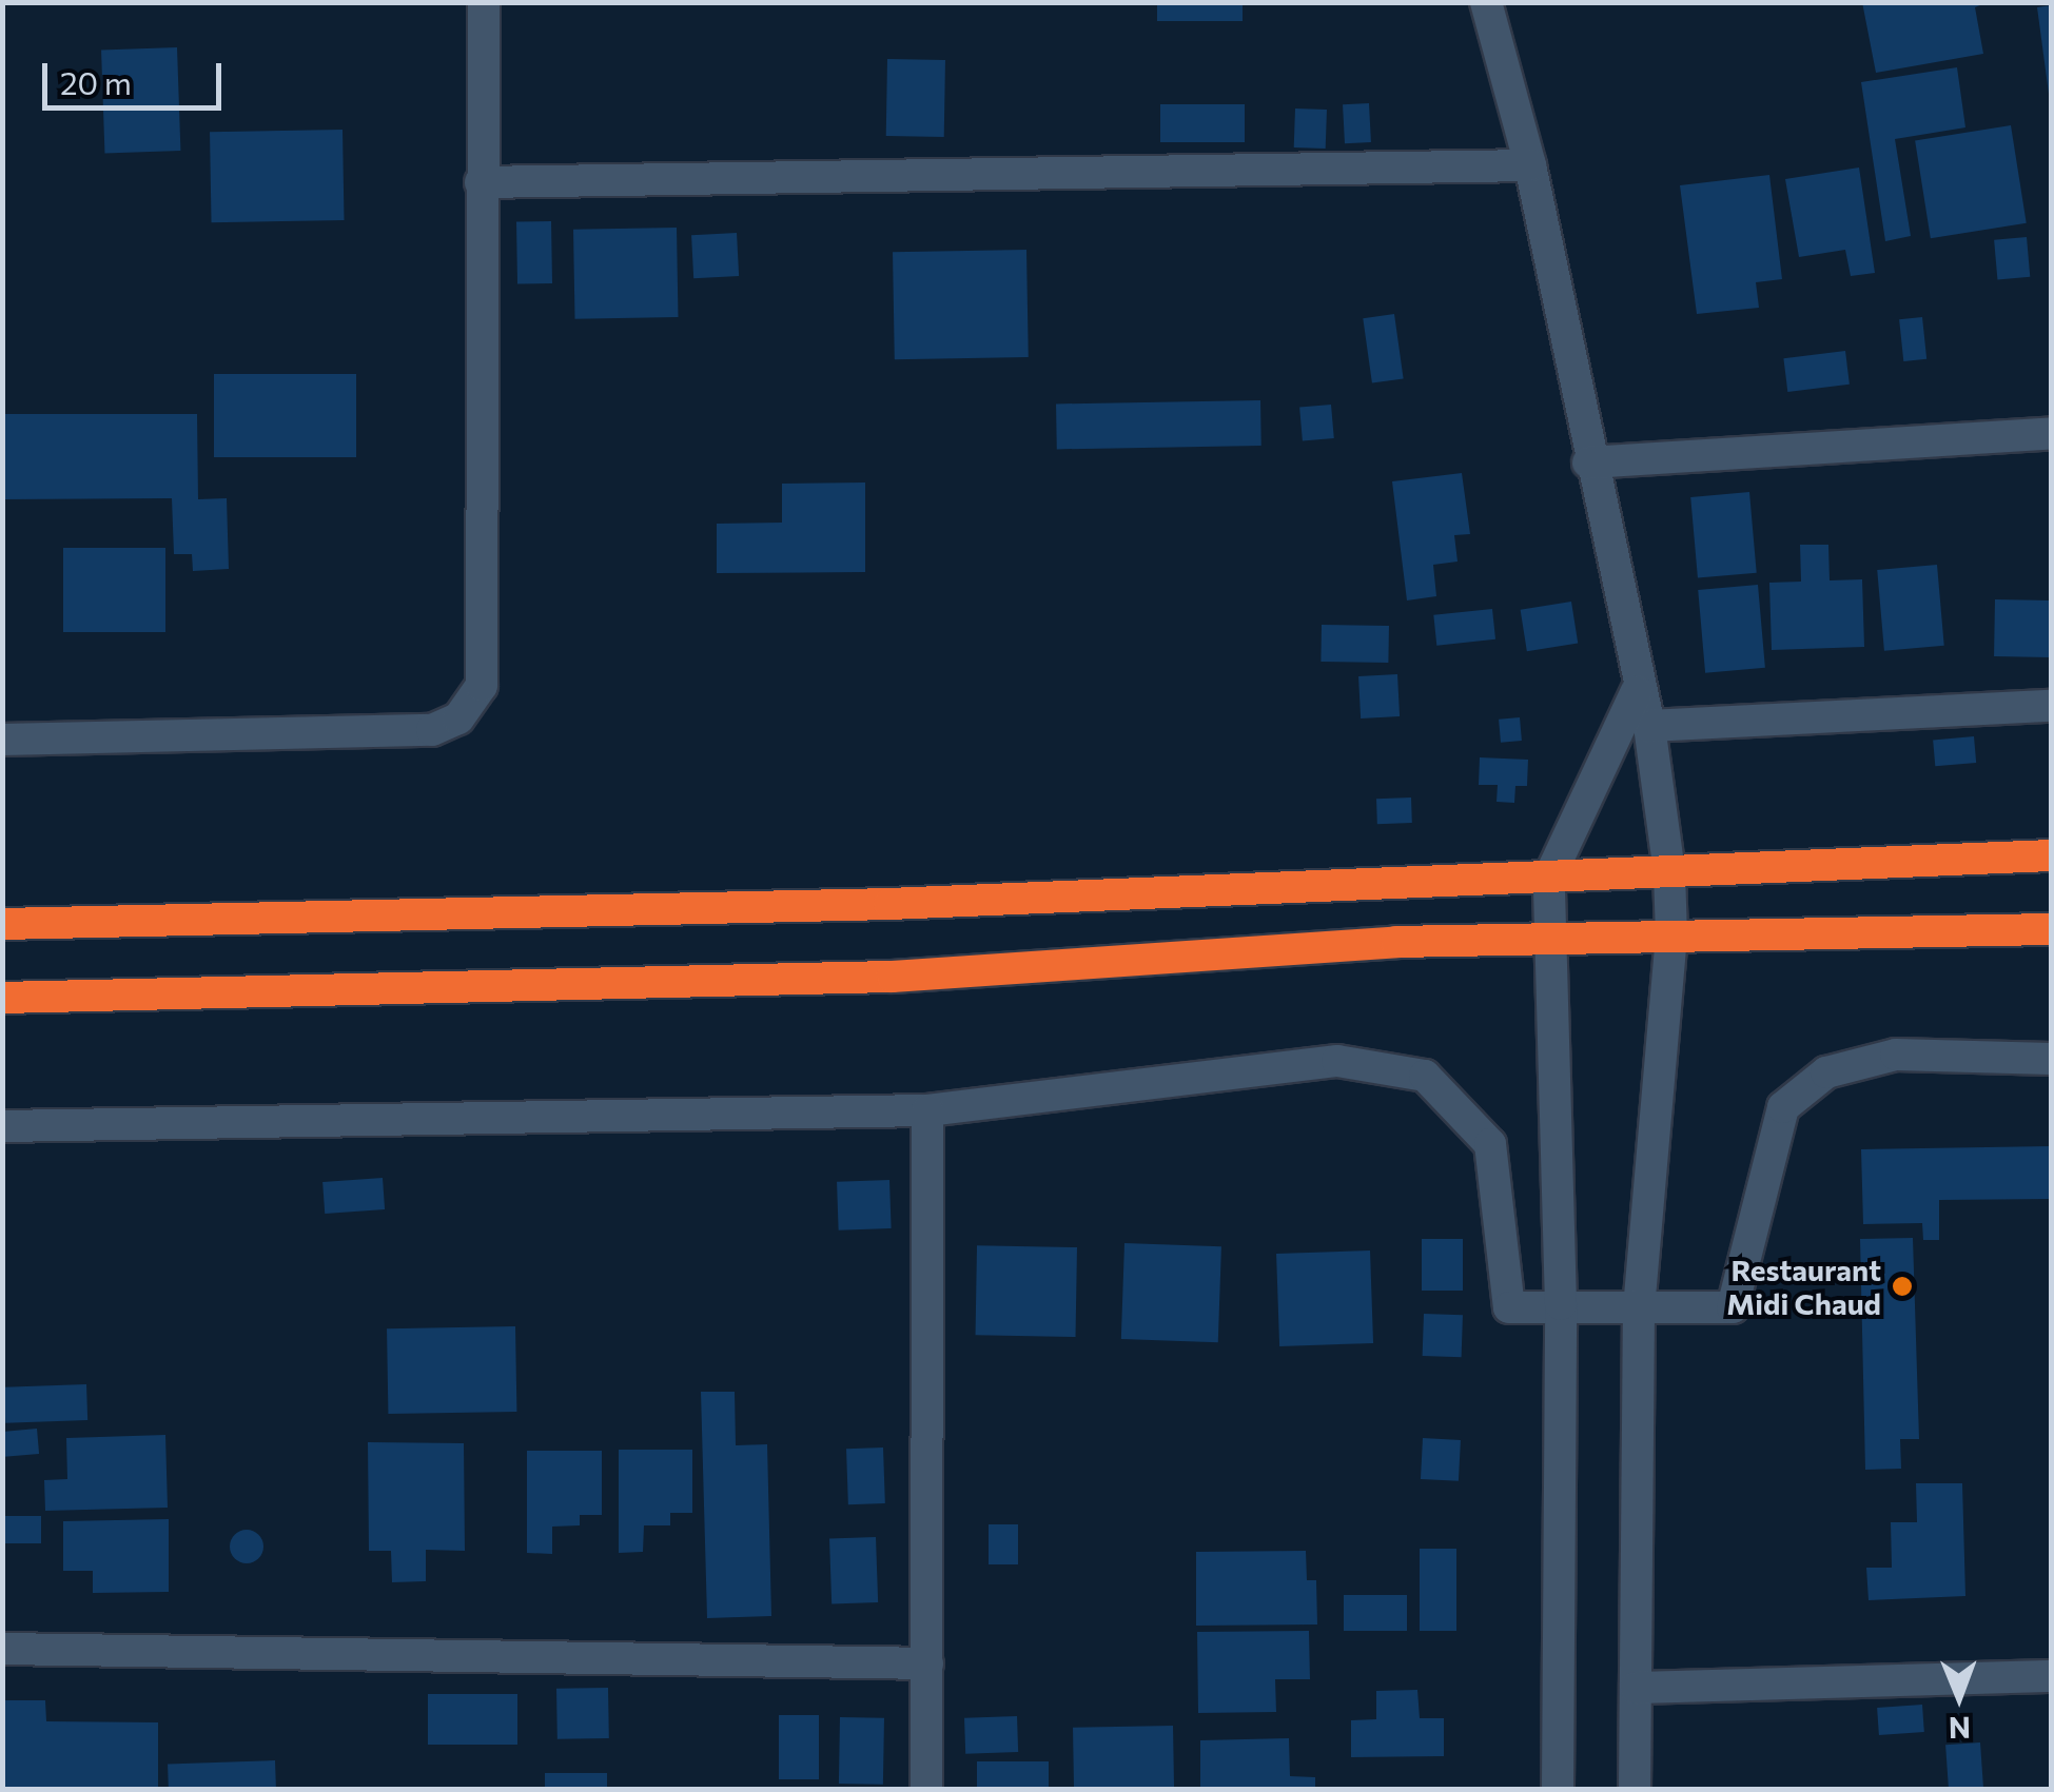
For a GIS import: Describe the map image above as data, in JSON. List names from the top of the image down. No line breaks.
{"places":["Restaurant Midi Chaud"],"scale_bar":"20 m","north":"bottom"}
